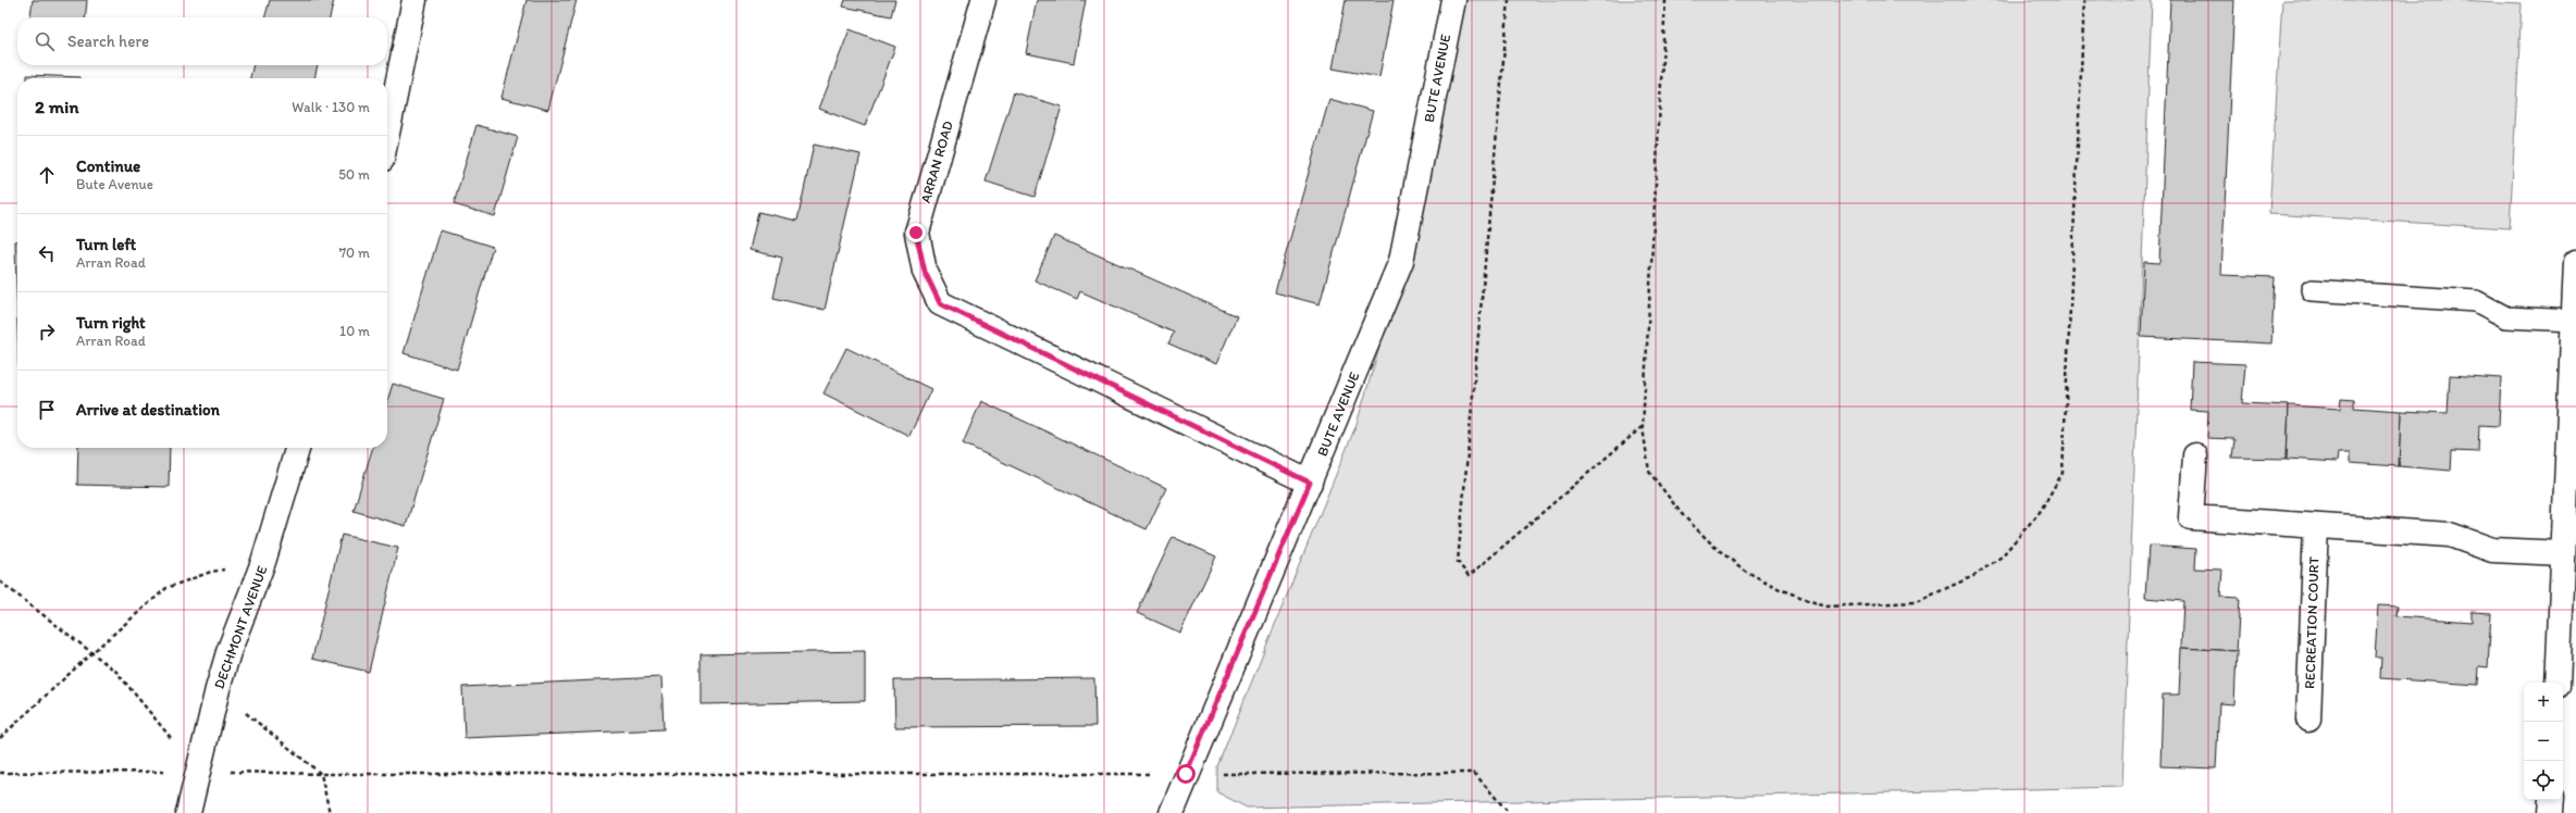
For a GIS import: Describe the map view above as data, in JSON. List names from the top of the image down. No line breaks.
{"streets":{"street":["BUTE AVENUE","ARRAN ROAD","RECREATION COURT","DECHMONT AVENUE"]},"crossings":[["BUTE AVENUE","ARRAN ROAD"]],"page":{"search":"Search here","heading":["2 min","Walk · 130 m"],"list":[["Continue","Bute Avenue","50 m"],["Turn left","Arran Road","70 m"],["Turn right","Arran Road","10 m"],"Arrive at destination"],"map_buttons":["+","−"]}}
